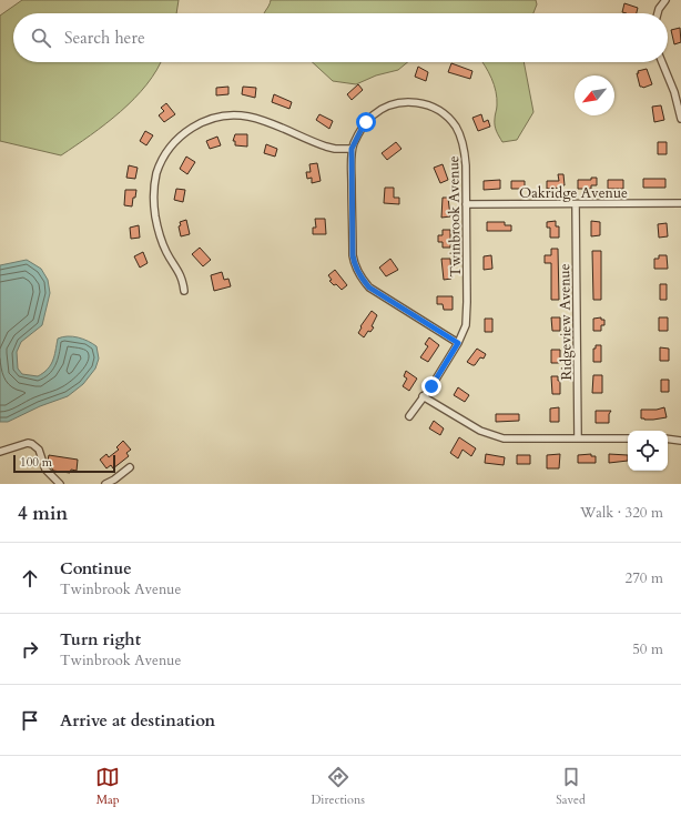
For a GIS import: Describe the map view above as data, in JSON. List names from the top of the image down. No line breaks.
{"streets":{"street":["Oakridge Avenue","Twinbrook Avenue","Ridgeview Avenue"]},"crossings":[["Oakridge Avenue","Twinbrook Avenue"],["Oakridge Avenue","Ridgeview Avenue"]],"scale_bar":"100 m","north":"bottom left","page":{"search":"Search here","scale":"100 m","heading":["4 min","Walk · 320 m"],"list":[["Continue","Twinbrook Avenue","270 m"],["Turn right","Twinbrook Avenue","50 m"],"Arrive at destination"],"nav":["Map","Directions","Saved"]}}
